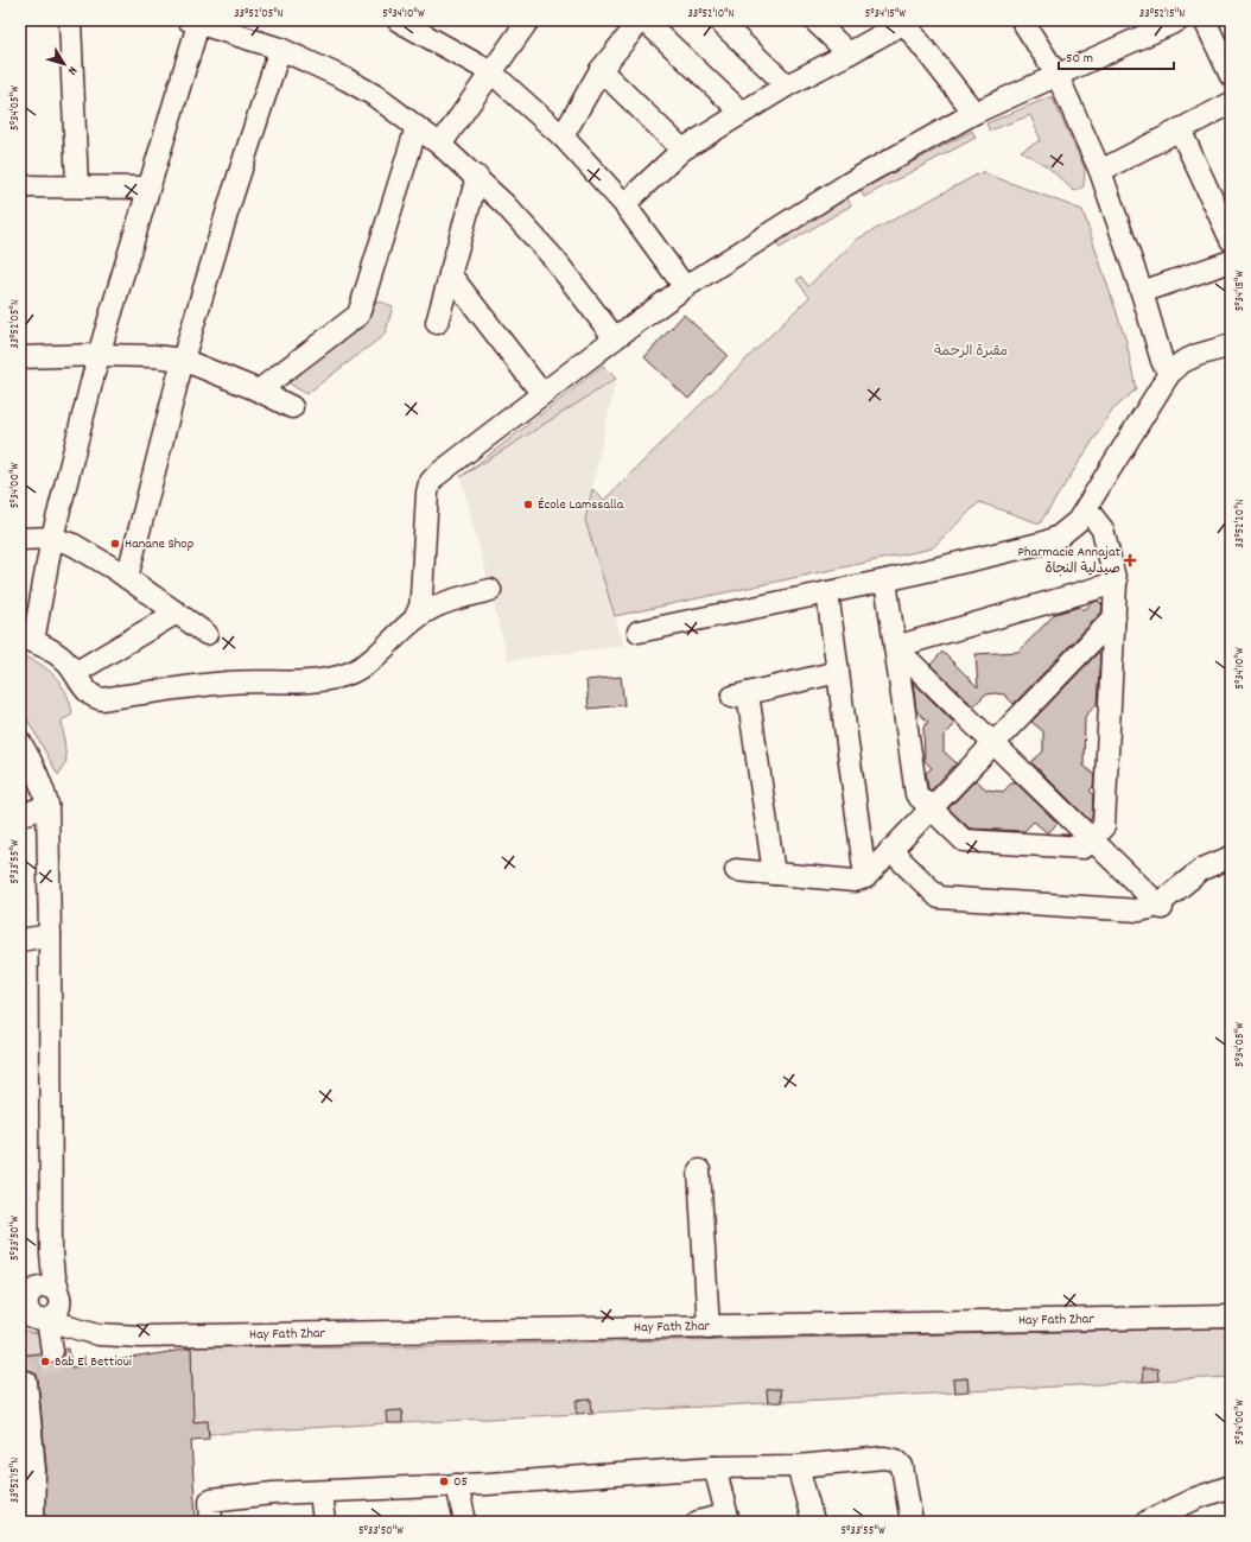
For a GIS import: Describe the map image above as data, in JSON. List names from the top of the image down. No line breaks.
{"streets":{"street":["Hay Fath Zhar"]},"parks":["مقبرة الرحمة"],"places":{"other":["École Lamssalla","Hanane Shop","Bab El Bettioui","05"],"health":["Pharmacie Annajat صيدلية النجاة"]},"scale_bar":"50 m","north":"bottom right","coordinates":["33°52'05\"N","5°34'10\"W","33°52'10\"N","5°34'15\"W","33°52'15\"N","5°34'05\"W","5°34'00\"W","33°52'20\"N","5°33'55\"W","5°33'50\"W"]}
